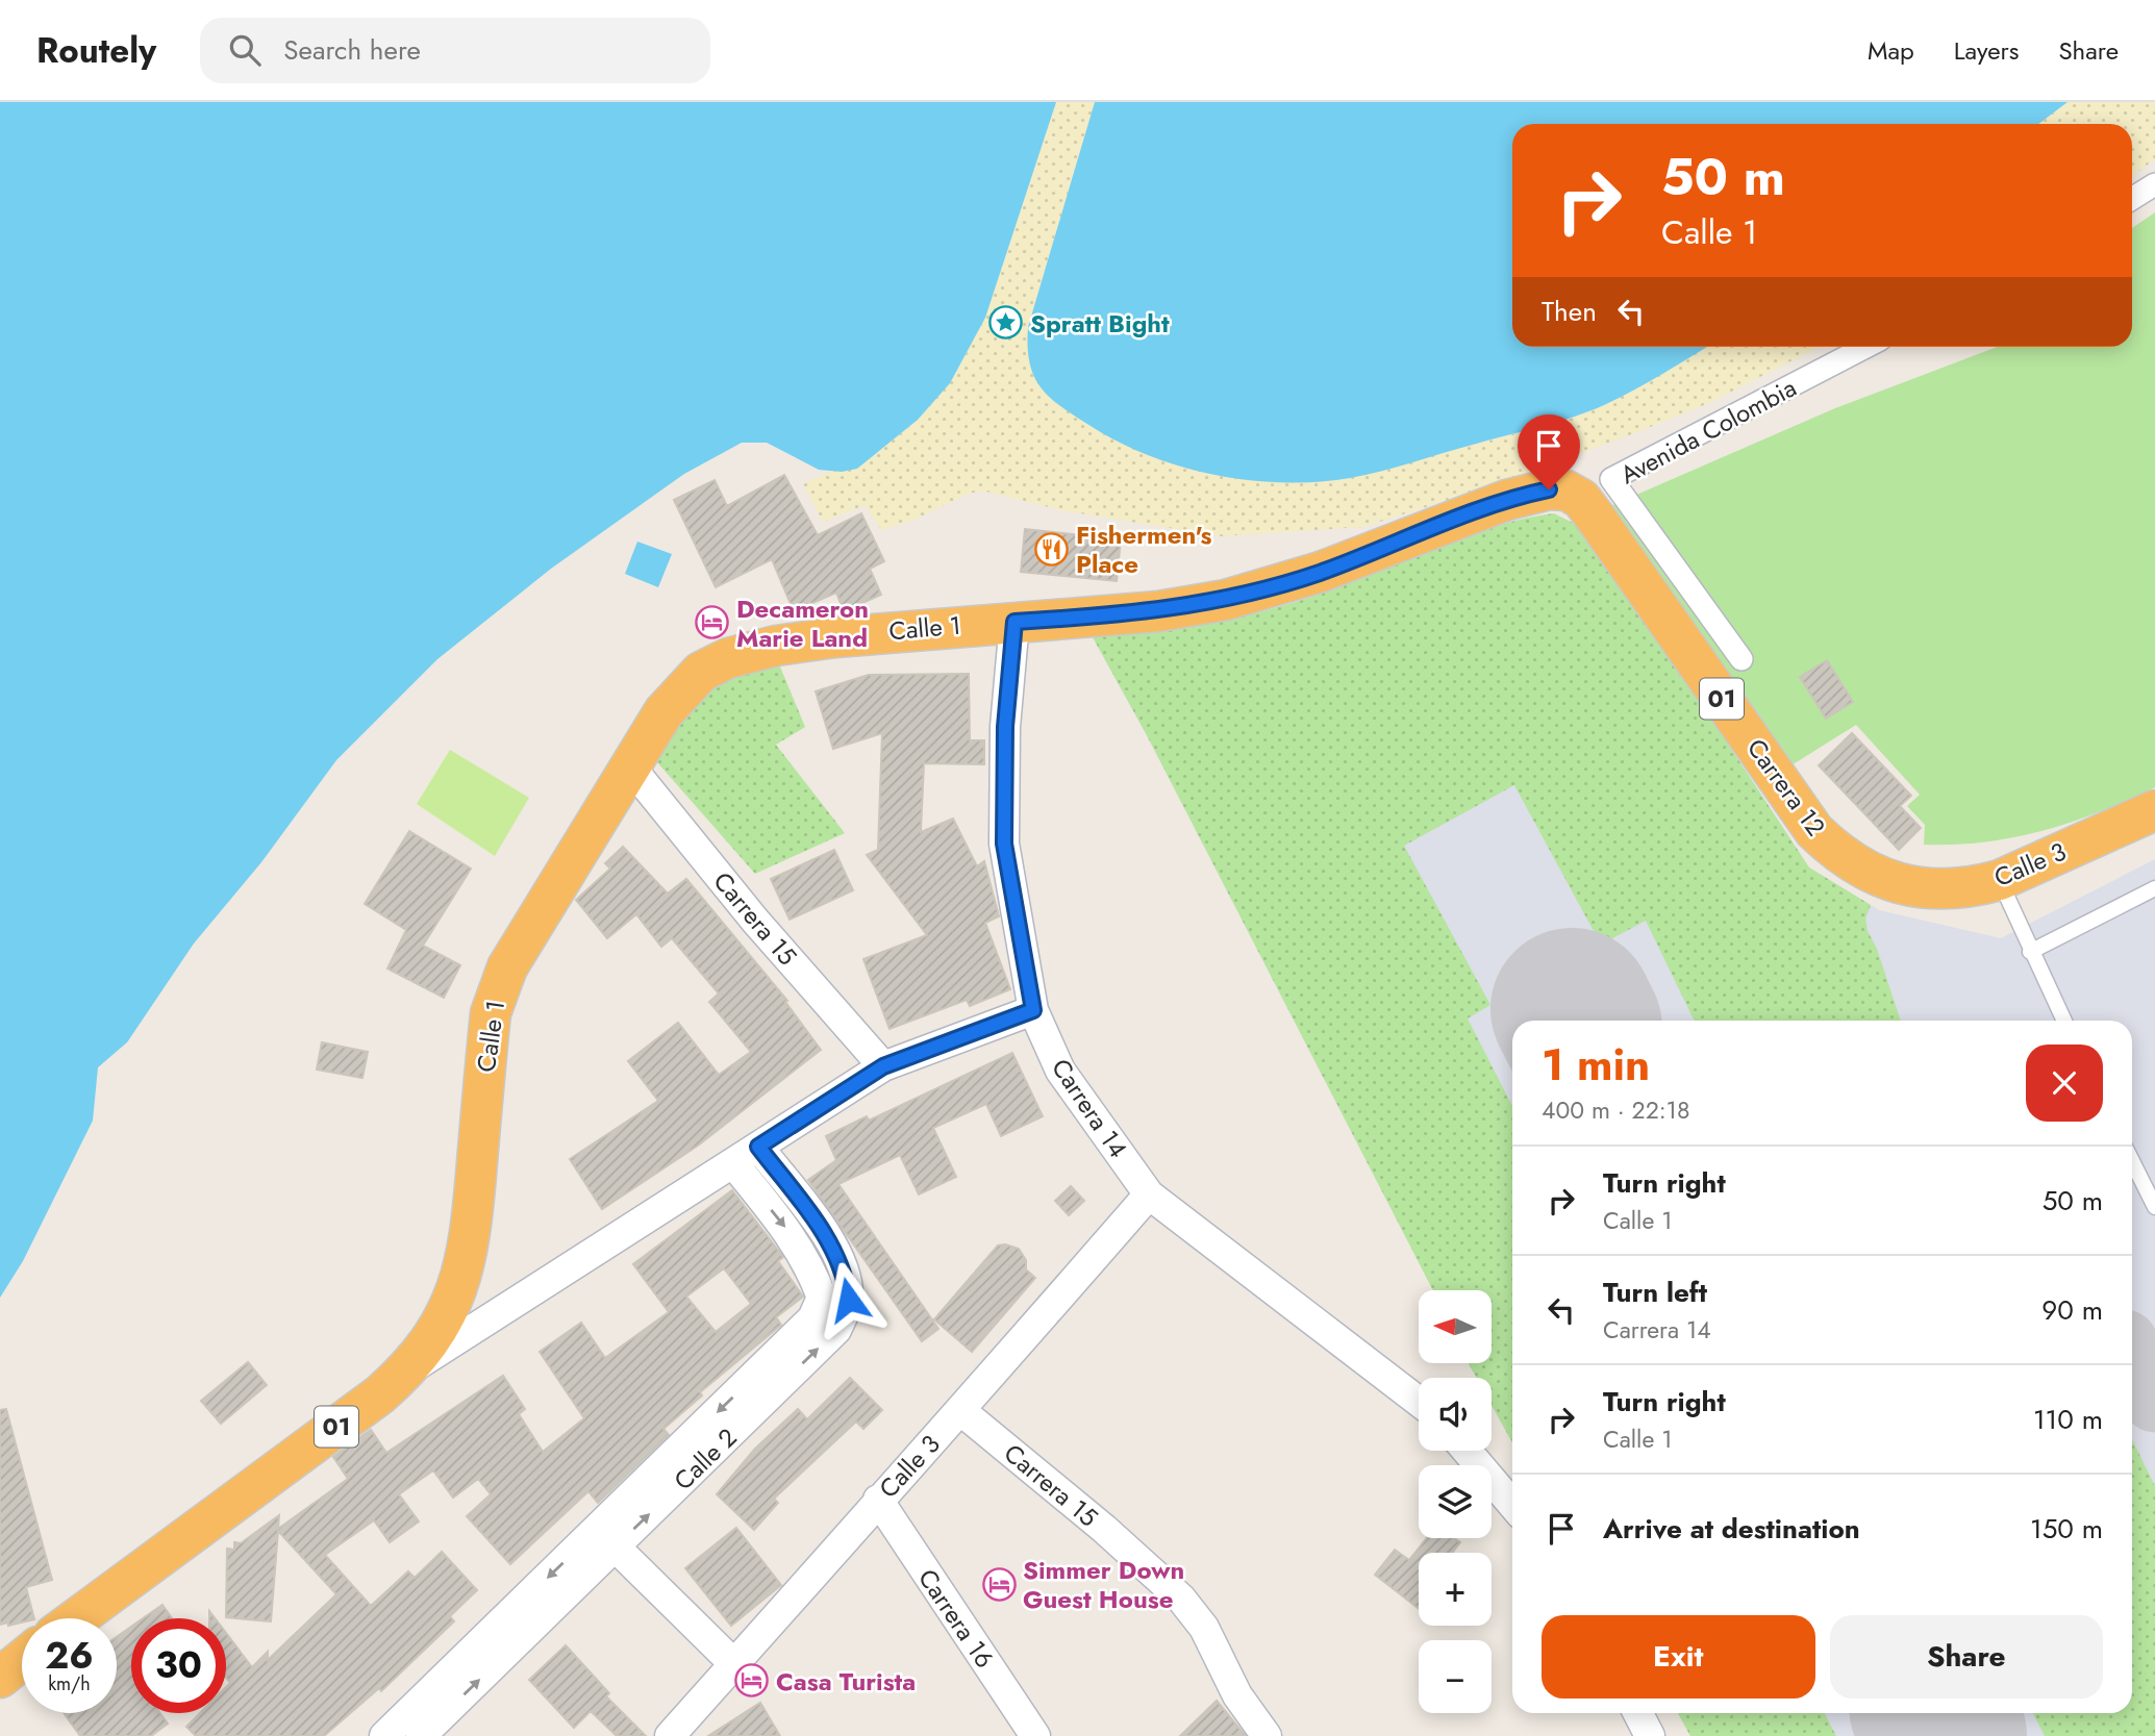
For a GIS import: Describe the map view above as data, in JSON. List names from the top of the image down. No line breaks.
{"streets":{"highway":["Calle 1","01","Carrera 12","Calle 3"],"street":["Avenida Colombia","Carrera 15","Carrera 14","Calle 2","Carrera 16"]},"crossings":[["Calle 1","01"],["Calle 1","Carrera 12"],["Calle 1","Carrera 15"],["Calle 1","Carrera 14"],["Carrera 12","Calle 3"],["Calle 3","Carrera 15"],["Calle 3","Carrera 14"],["Calle 3","Carrera 16"]],"places":{"place":["Spratt Bight"],"restaurant":["Fishermen's Place"],"hotel":["Decameron Marie Land","Simmer Down Guest House","Casa Turista"]},"north":"left","page":{"header":"Routely","search":"Search here","nav":["Map","Layers","Share"],"turn":["50 m","Calle 1"],"then":"Then","heading":["1 min","400 m · 22:18"],"list":[{"name":"Turn right","note":"Calle 1","value":"50 m"},{"name":"Turn left","note":"Carrera 14","value":"90 m"},{"name":"Turn right","note":"Calle 1","value":"110 m"},{"name":"Arrive at destination","value":"150 m"}],"map_buttons":["+","−"],"buttons":["Exit","Share"],"speed":"26 km/h","limit":"30"}}
